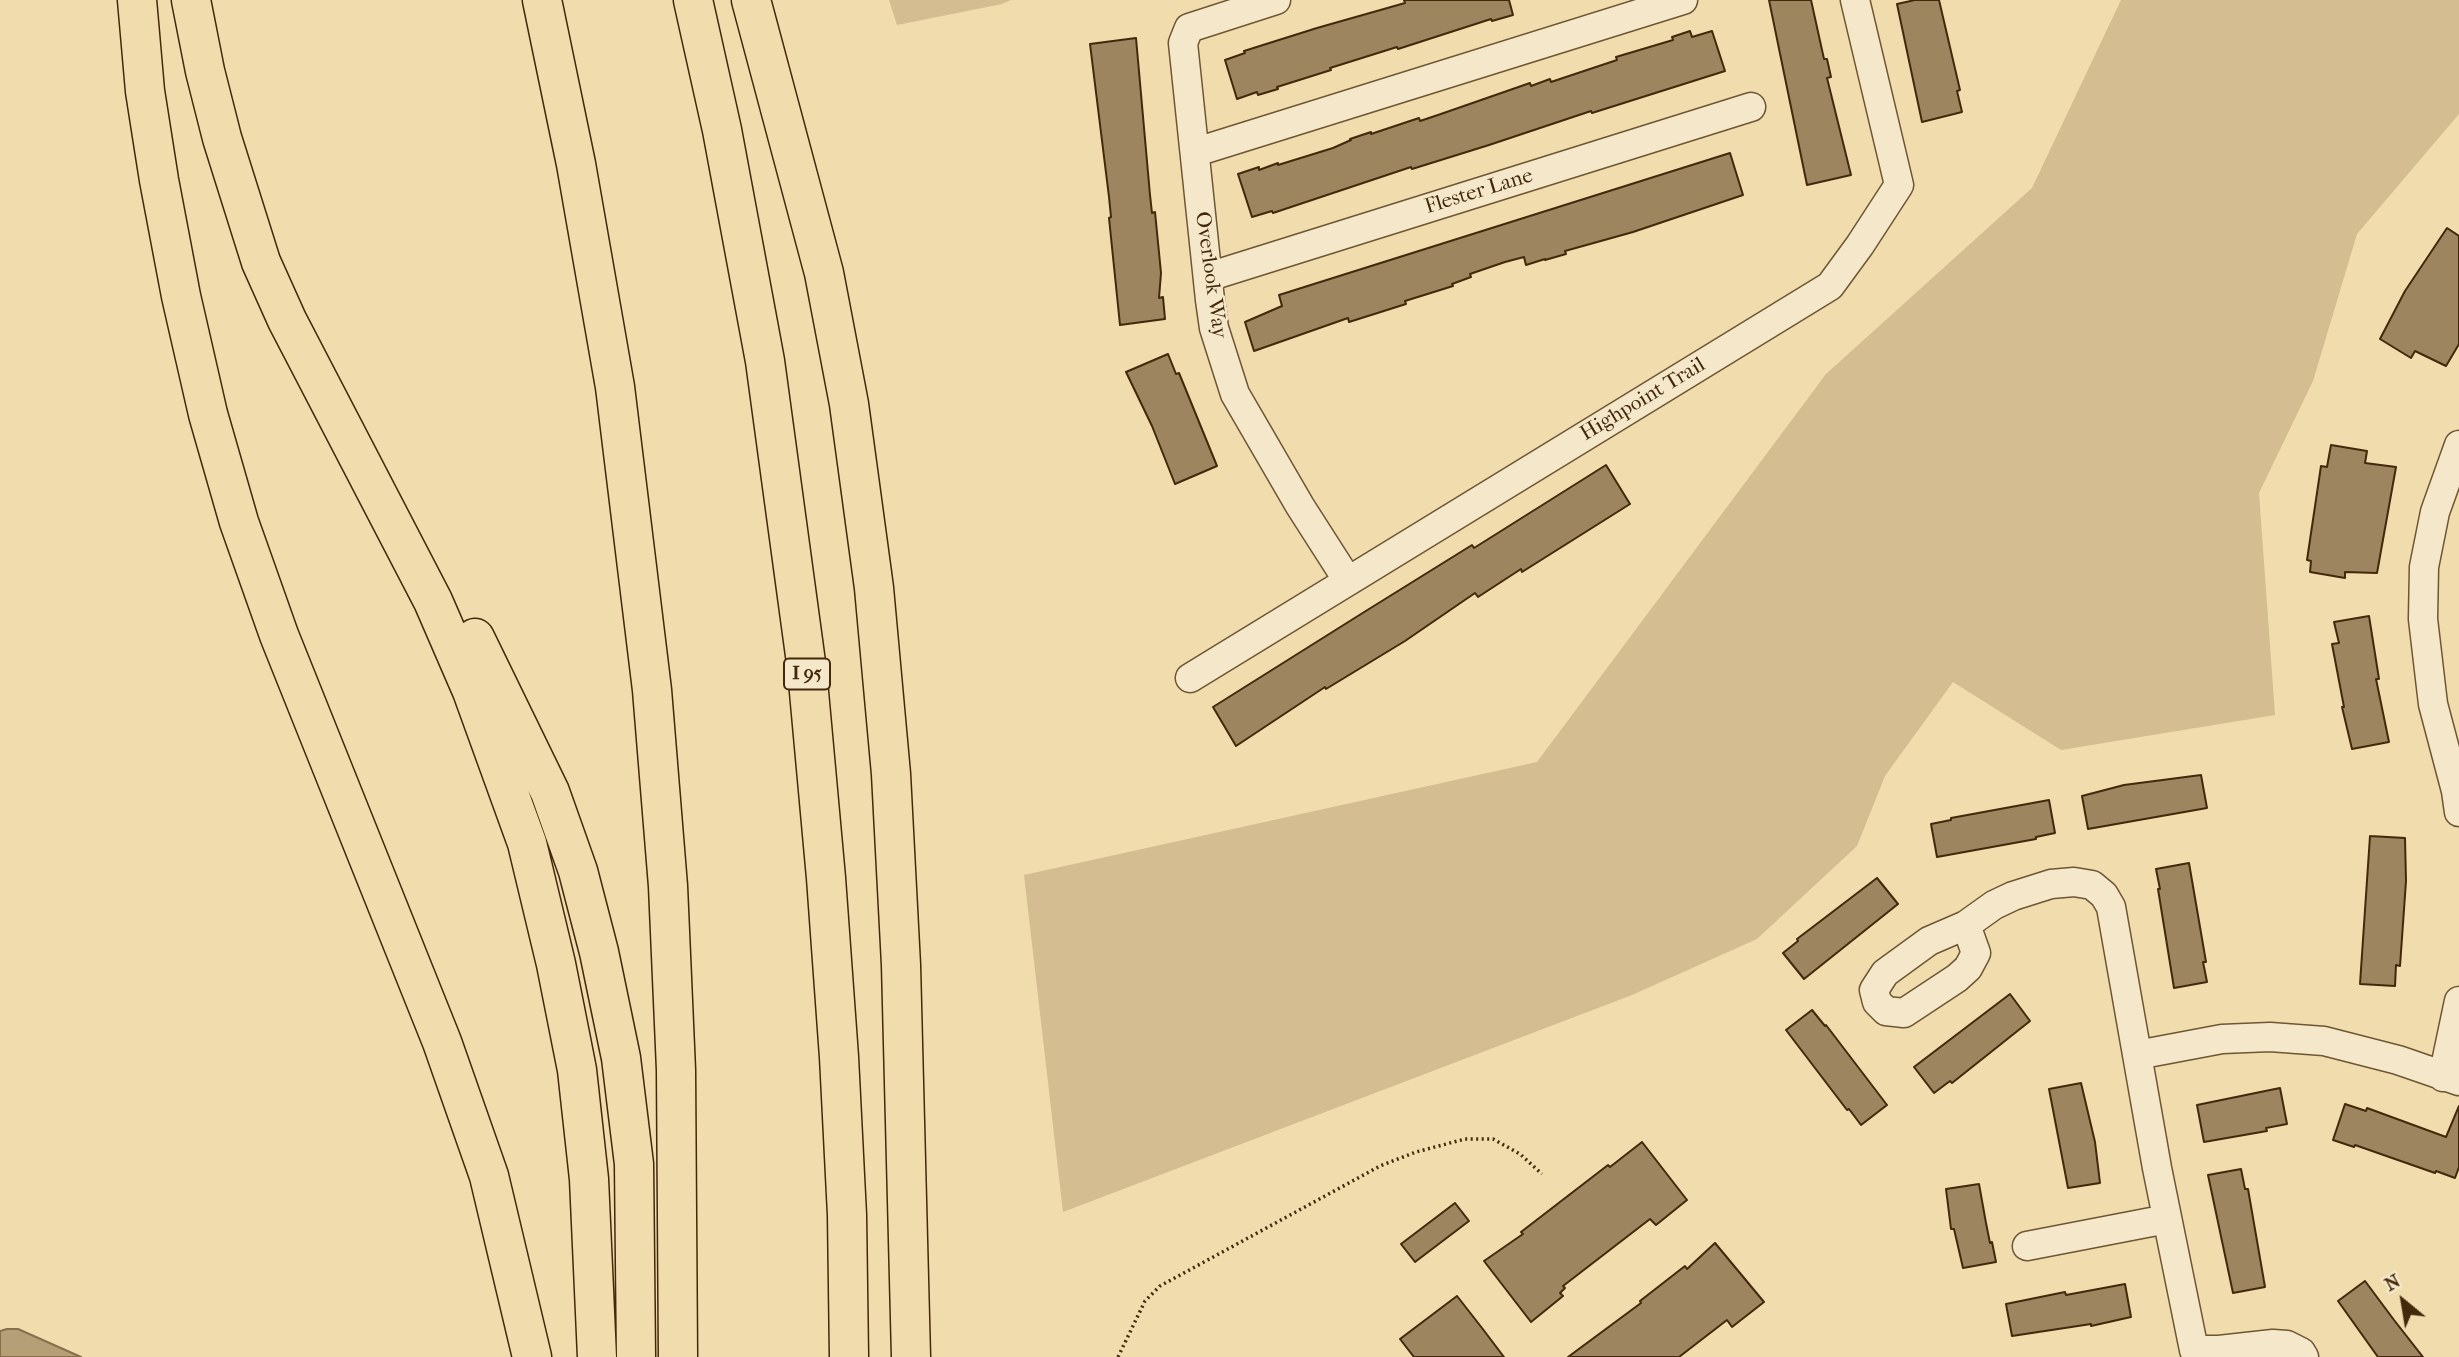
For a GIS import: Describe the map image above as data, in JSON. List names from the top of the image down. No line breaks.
{"streets":{"highway":["I 95"],"street":["Flester Lane","Overlook Way","Highpoint Trail"]},"crossings":[["Flester Lane","Overlook Way"],["Overlook Way","Highpoint Trail"]],"north":"top left"}
